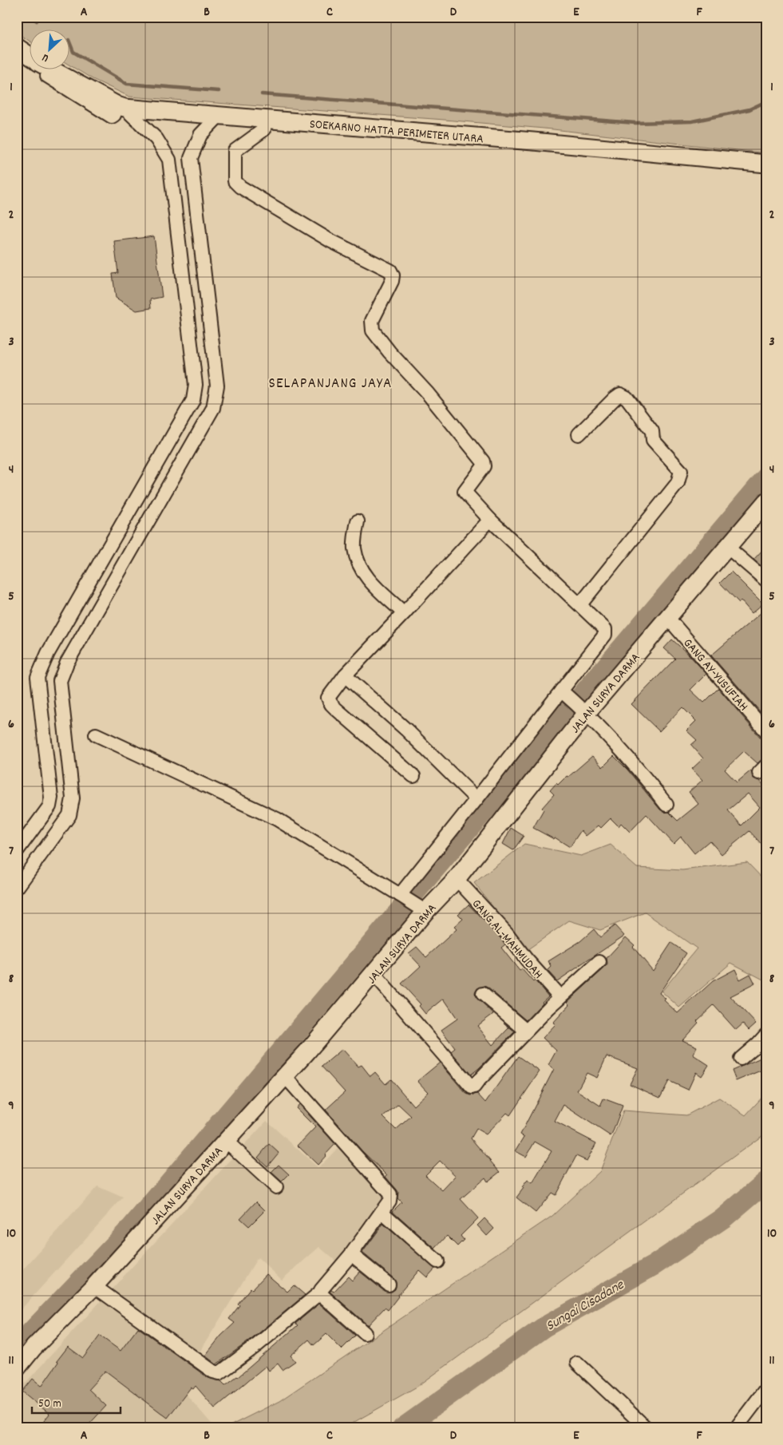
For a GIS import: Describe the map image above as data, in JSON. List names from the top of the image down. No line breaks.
{"streets":{"main road":["SOEKARNO HATTA PERIMETER UTARA","JALAN SURYA DARMA"],"street":["GANG AY-YUSUFIAH","GANG AL-MAHMUDAH"]},"crossings":[["GANG AY-YUSUFIAH","JALAN SURYA DARMA"],["JALAN SURYA DARMA","GANG AL-MAHMUDAH"]],"districts":["SELAPANJANG JAYA"],"water":["Sungai Cisadane"],"scale_bar":"50 m","north":"bottom left","grid":{"columns":["A","B","C","D","E","F"],"rows":["1","2","3","4","5","6","7","8","9","10","11"]}}
